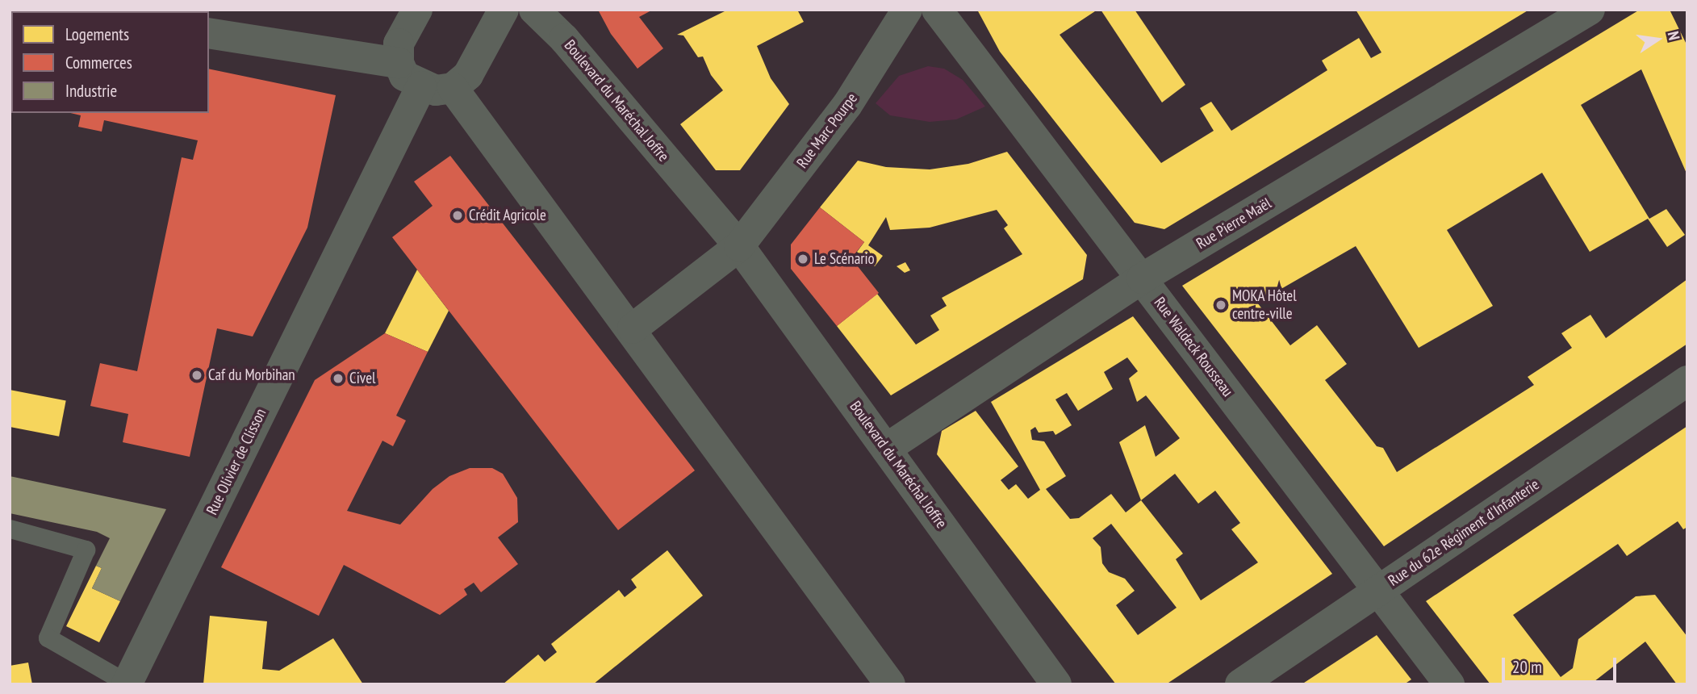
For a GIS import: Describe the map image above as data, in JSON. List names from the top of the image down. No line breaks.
{"streets":{"street":["Boulevard du Maréchal Joffre","Rue Marc Pourpe","Rue Pierre Maël","Rue Waldeck Rousseau","Rue Olivier de Clisson","Rue du 62e Régiment d'Infanterie"]},"crossings":[["Boulevard du Maréchal Joffre","Rue Marc Pourpe"],["Boulevard du Maréchal Joffre","Rue Pierre Maël"],["Rue Pierre Maël","Rue Waldeck Rousseau"],["Rue Waldeck Rousseau","Rue du 62e Régiment d'Infanterie"]],"places":["Crédit Agricole","Le Scénario","MOKA Hôtel centre-ville","Caf du Morbihan","Civel"],"legend":["Logements","Commerces","Industrie"],"scale_bar":"20 m","north":"right"}
